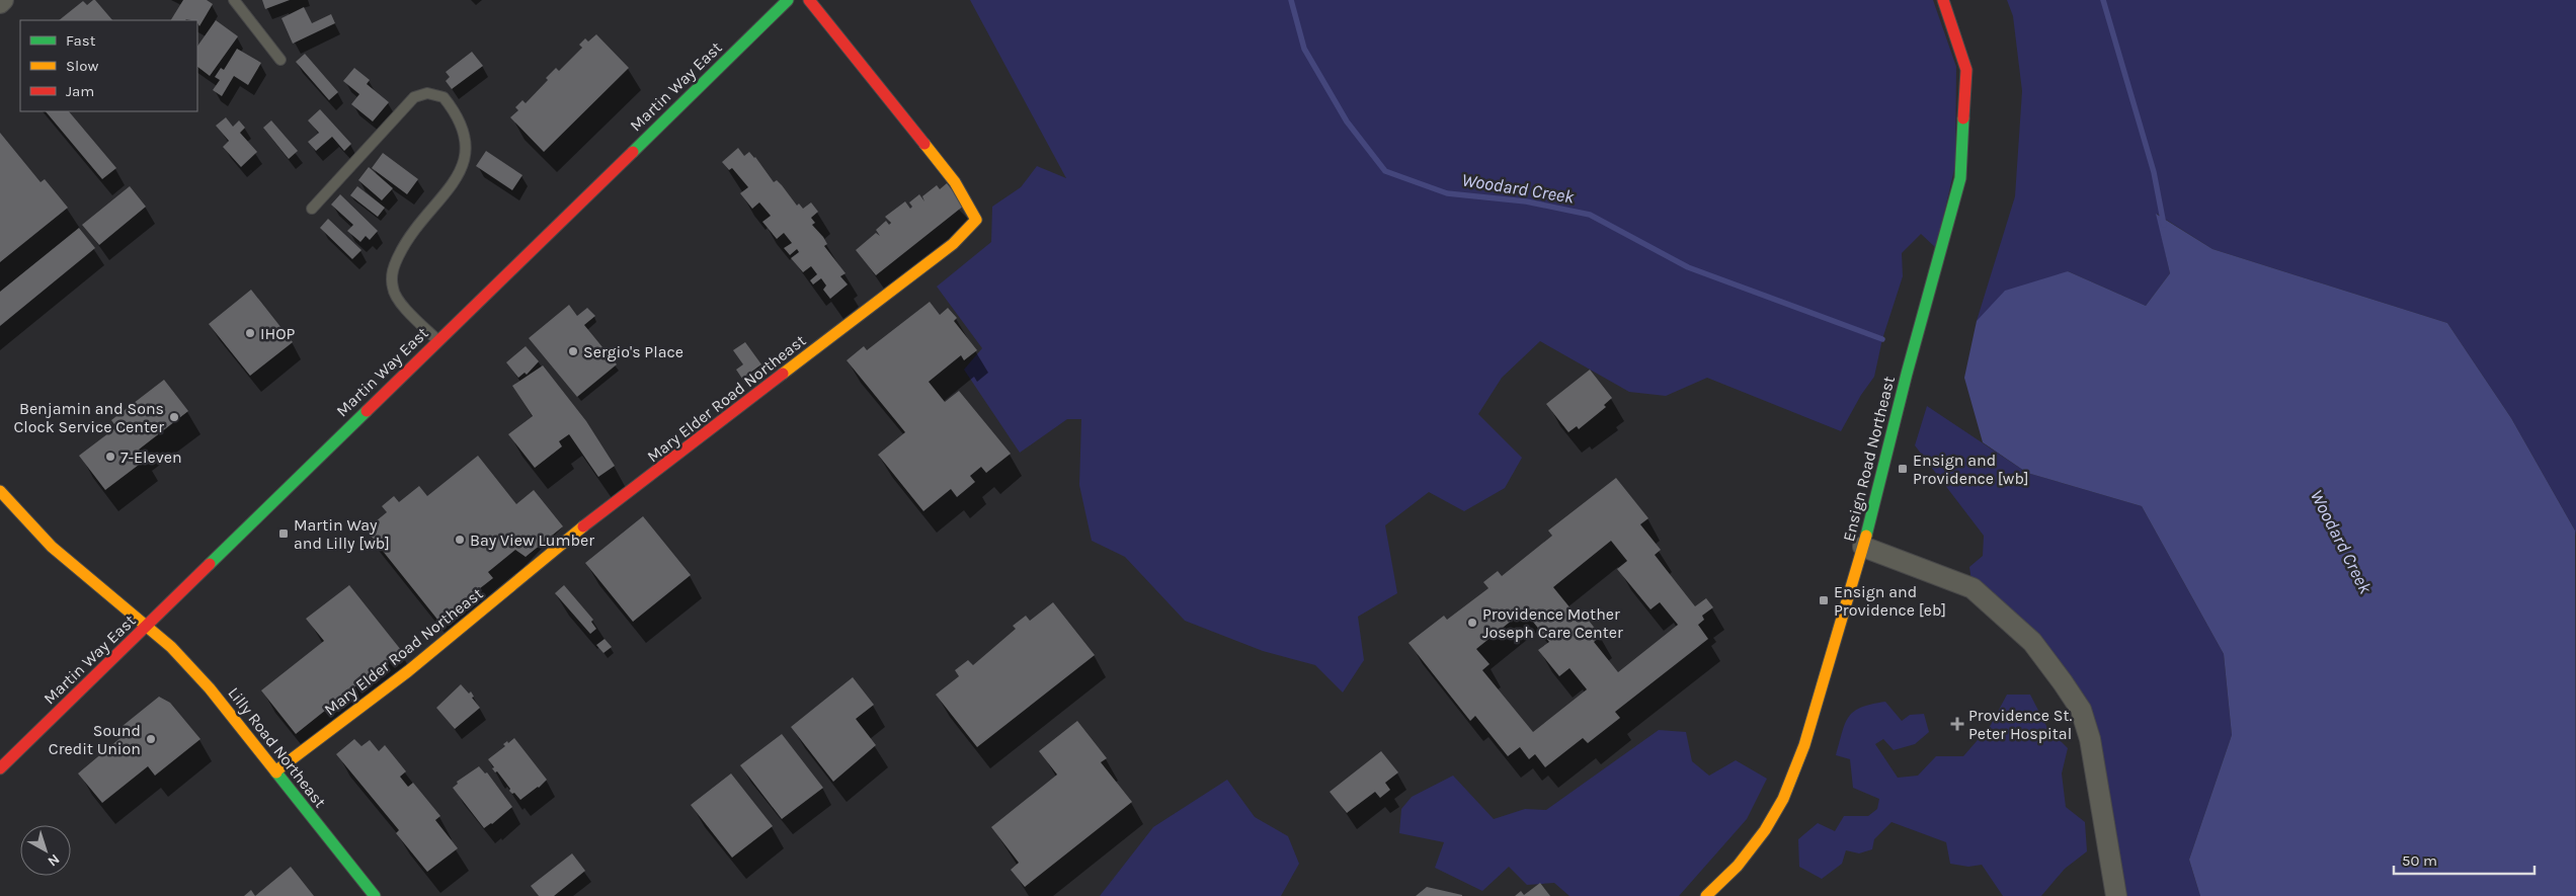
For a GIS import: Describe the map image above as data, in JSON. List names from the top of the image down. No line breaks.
{"streets":{"street":["Martin Way East","Mary Elder Road Northeast","Ensign Road Northeast","Lilly Road Northeast"]},"crossings":[["Martin Way East","Lilly Road Northeast"],["Mary Elder Road Northeast","Lilly Road Northeast"]],"water":["Woodard Creek"],"places":{"other":["IHOP","Sergio's Place","Benjamin and Sons Clock Service Center","7-Eleven","Bay View Lumber","Providence Mother Joseph Care Center","Sound Credit Union"],"transit":["Ensign and Providence [wb]","Martin Way and Lilly [wb]","Ensign and Providence [eb]"],"health":["Providence St. Peter Hospital"]},"legend":["Fast","Slow","Jam"],"scale_bar":"50 m","north":"bottom right"}
